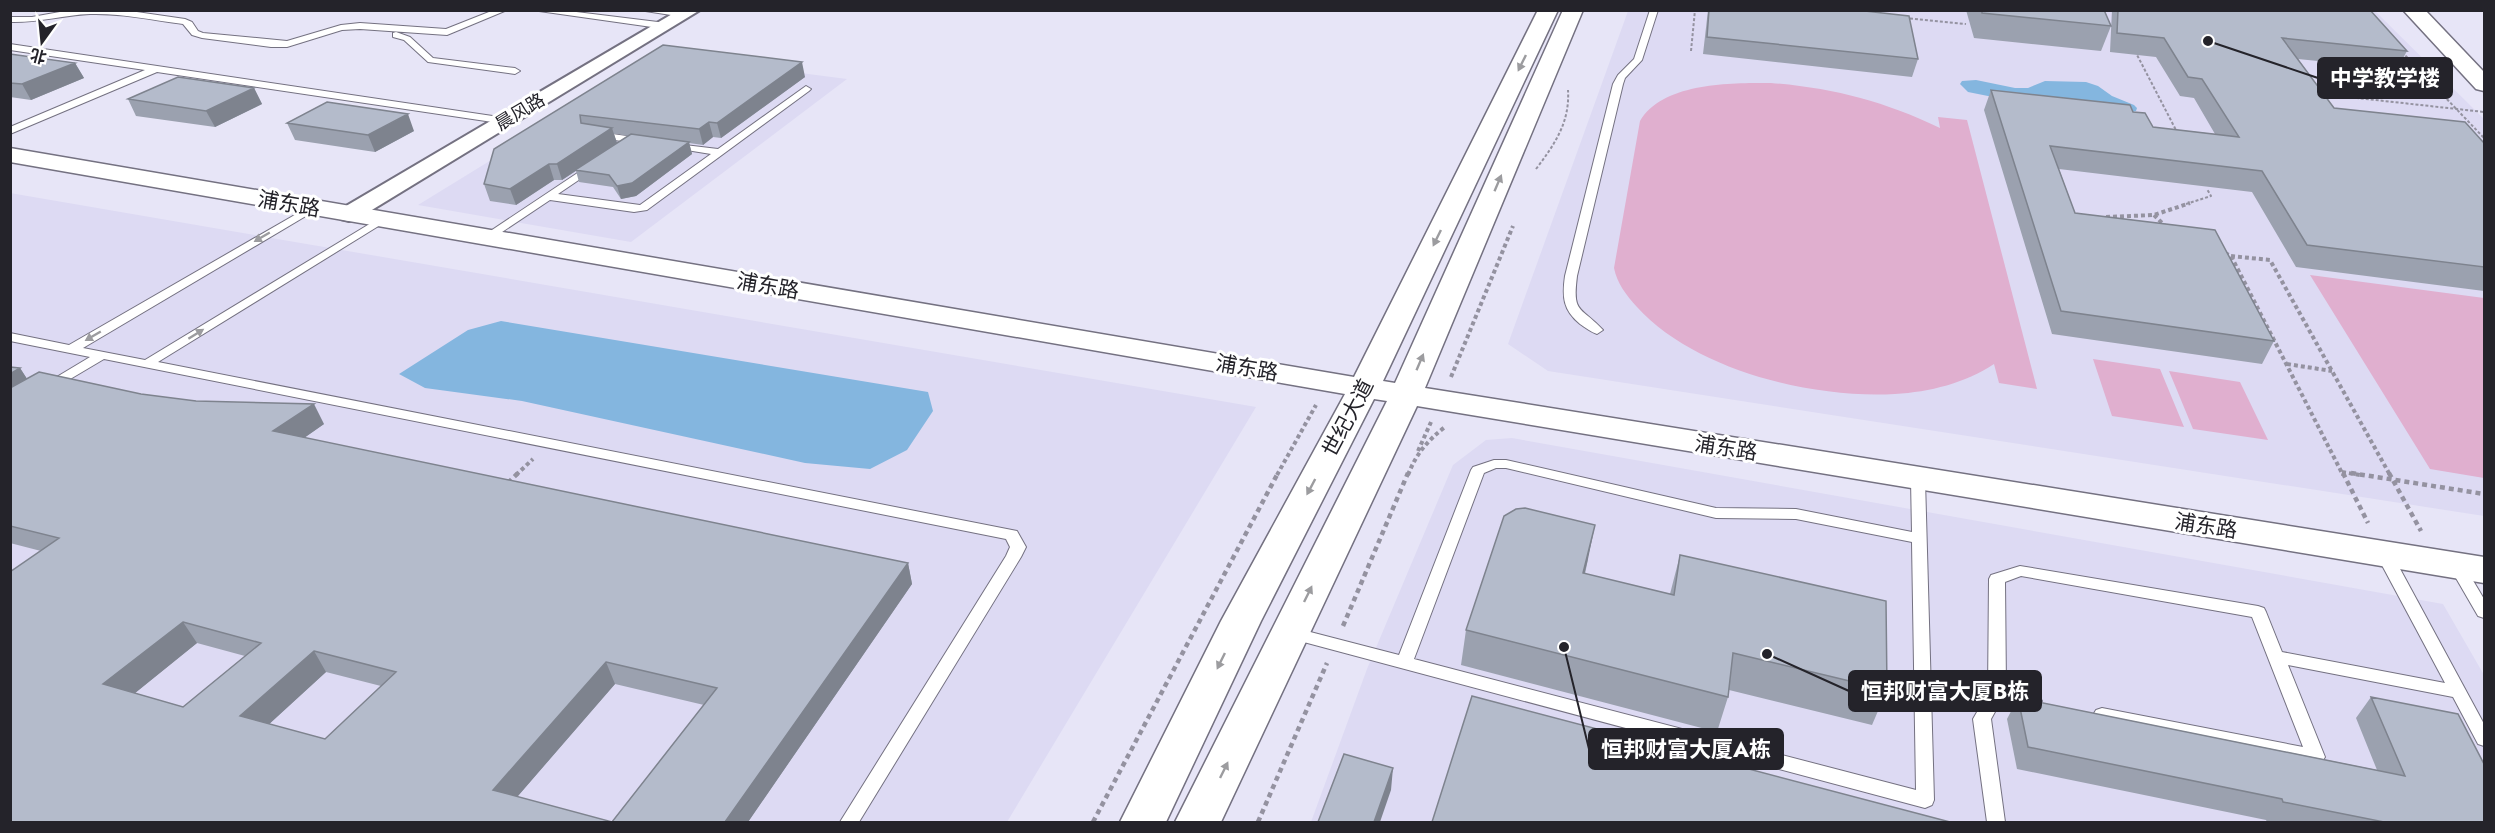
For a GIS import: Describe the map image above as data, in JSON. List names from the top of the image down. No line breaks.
{"streets":{"street":["晨风路","浦东路","世纪大道"]},"crossings":[["晨风路","浦东路"],["浦东路","世纪大道"]],"places":["中学教学楼","恒邦财富大厦A栋","恒邦财富大厦B栋"],"north":"bottom"}
